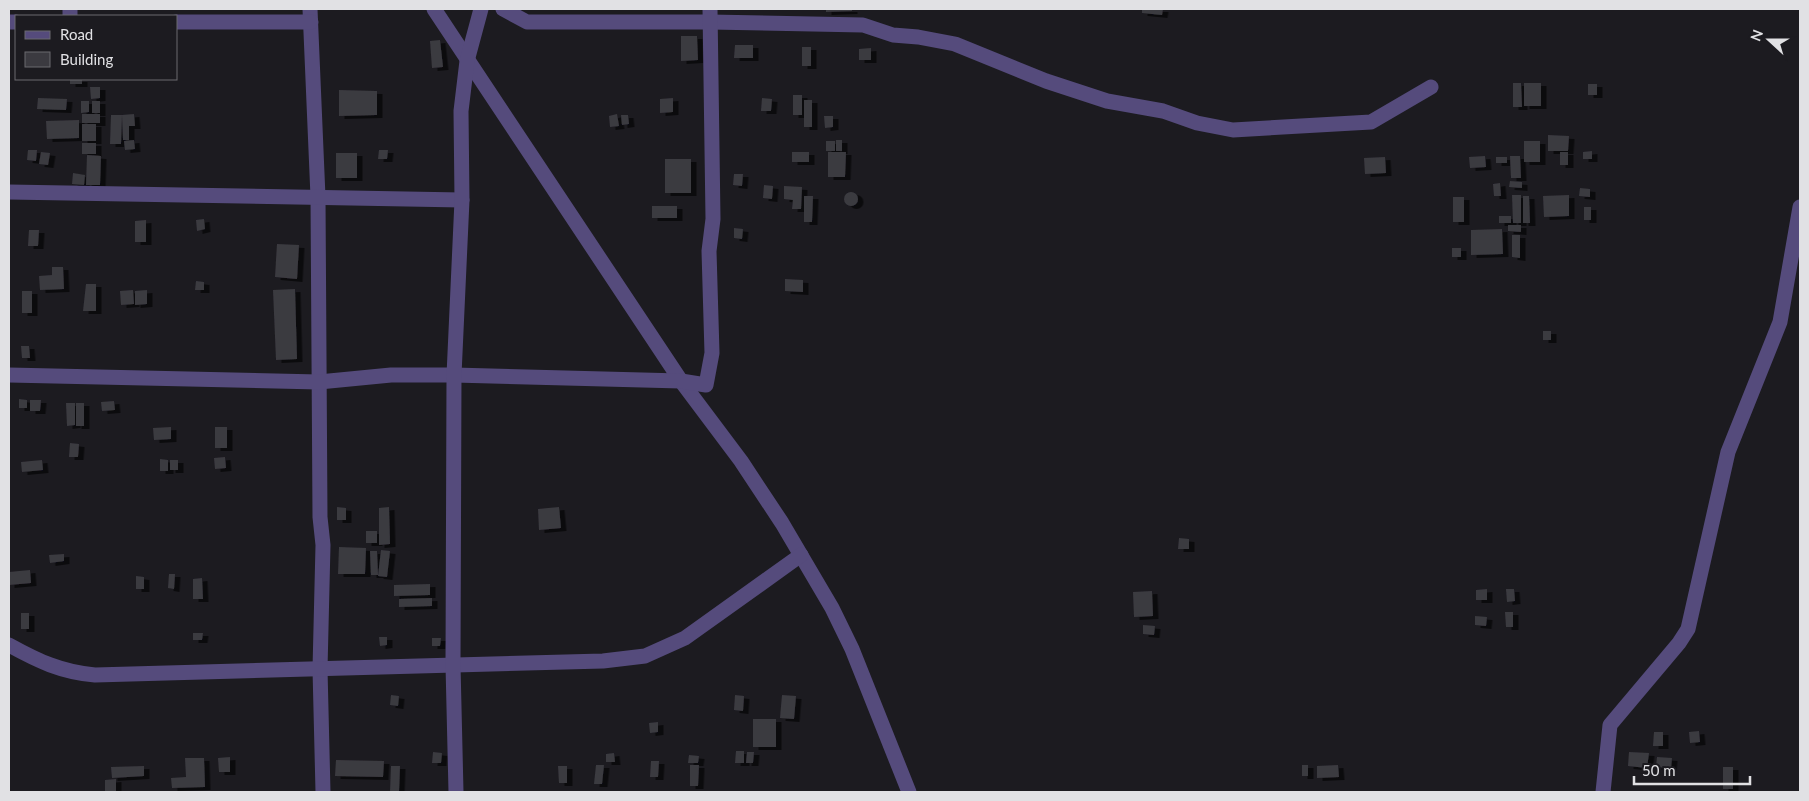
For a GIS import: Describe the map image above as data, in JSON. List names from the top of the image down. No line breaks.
{"legend":["Road","Building"],"scale_bar":"50 m","north":"left"}
